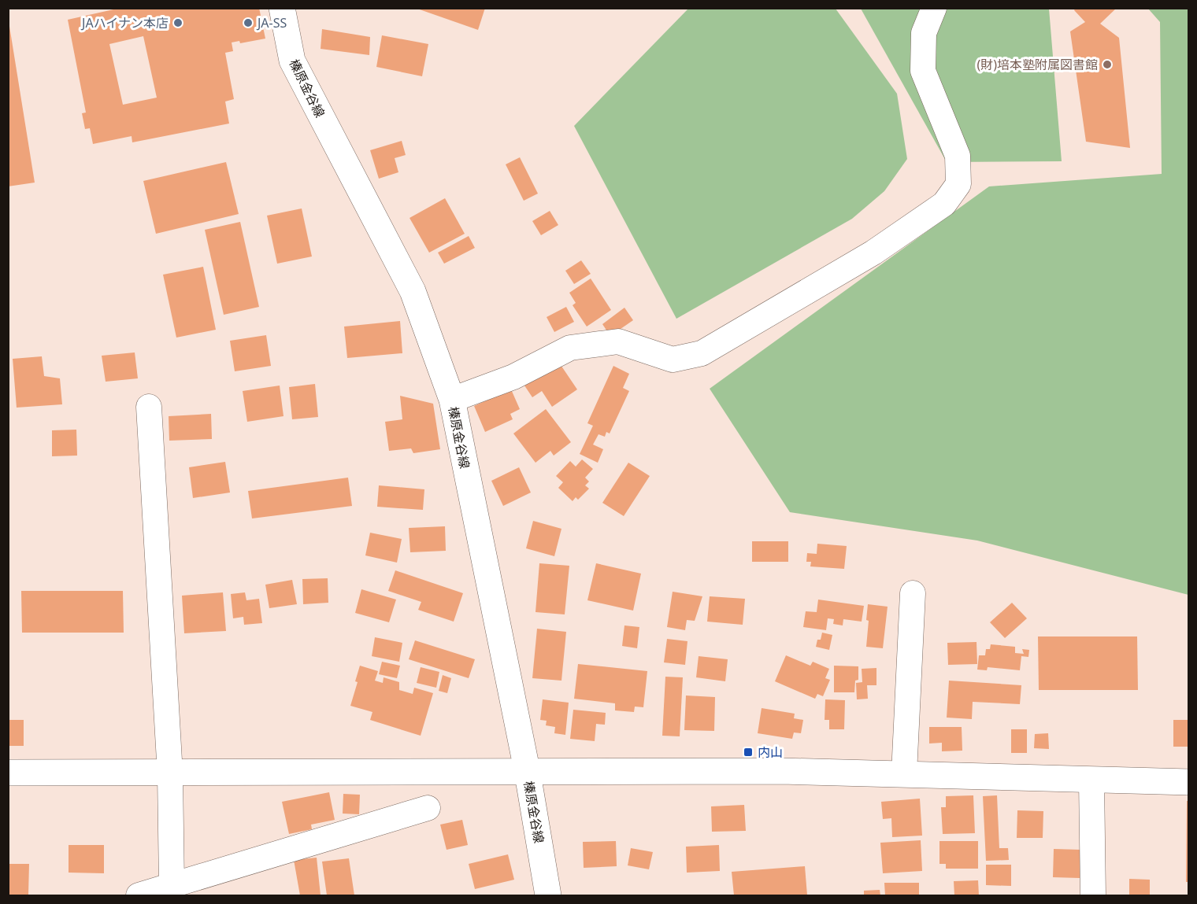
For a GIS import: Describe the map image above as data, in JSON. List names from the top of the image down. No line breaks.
{"streets":{"street":["榛原金谷線"]},"places":{"other":["JAハイナン本店","JA-SS","(財)培本塾附属図書館"],"transit":["内山"]}}
